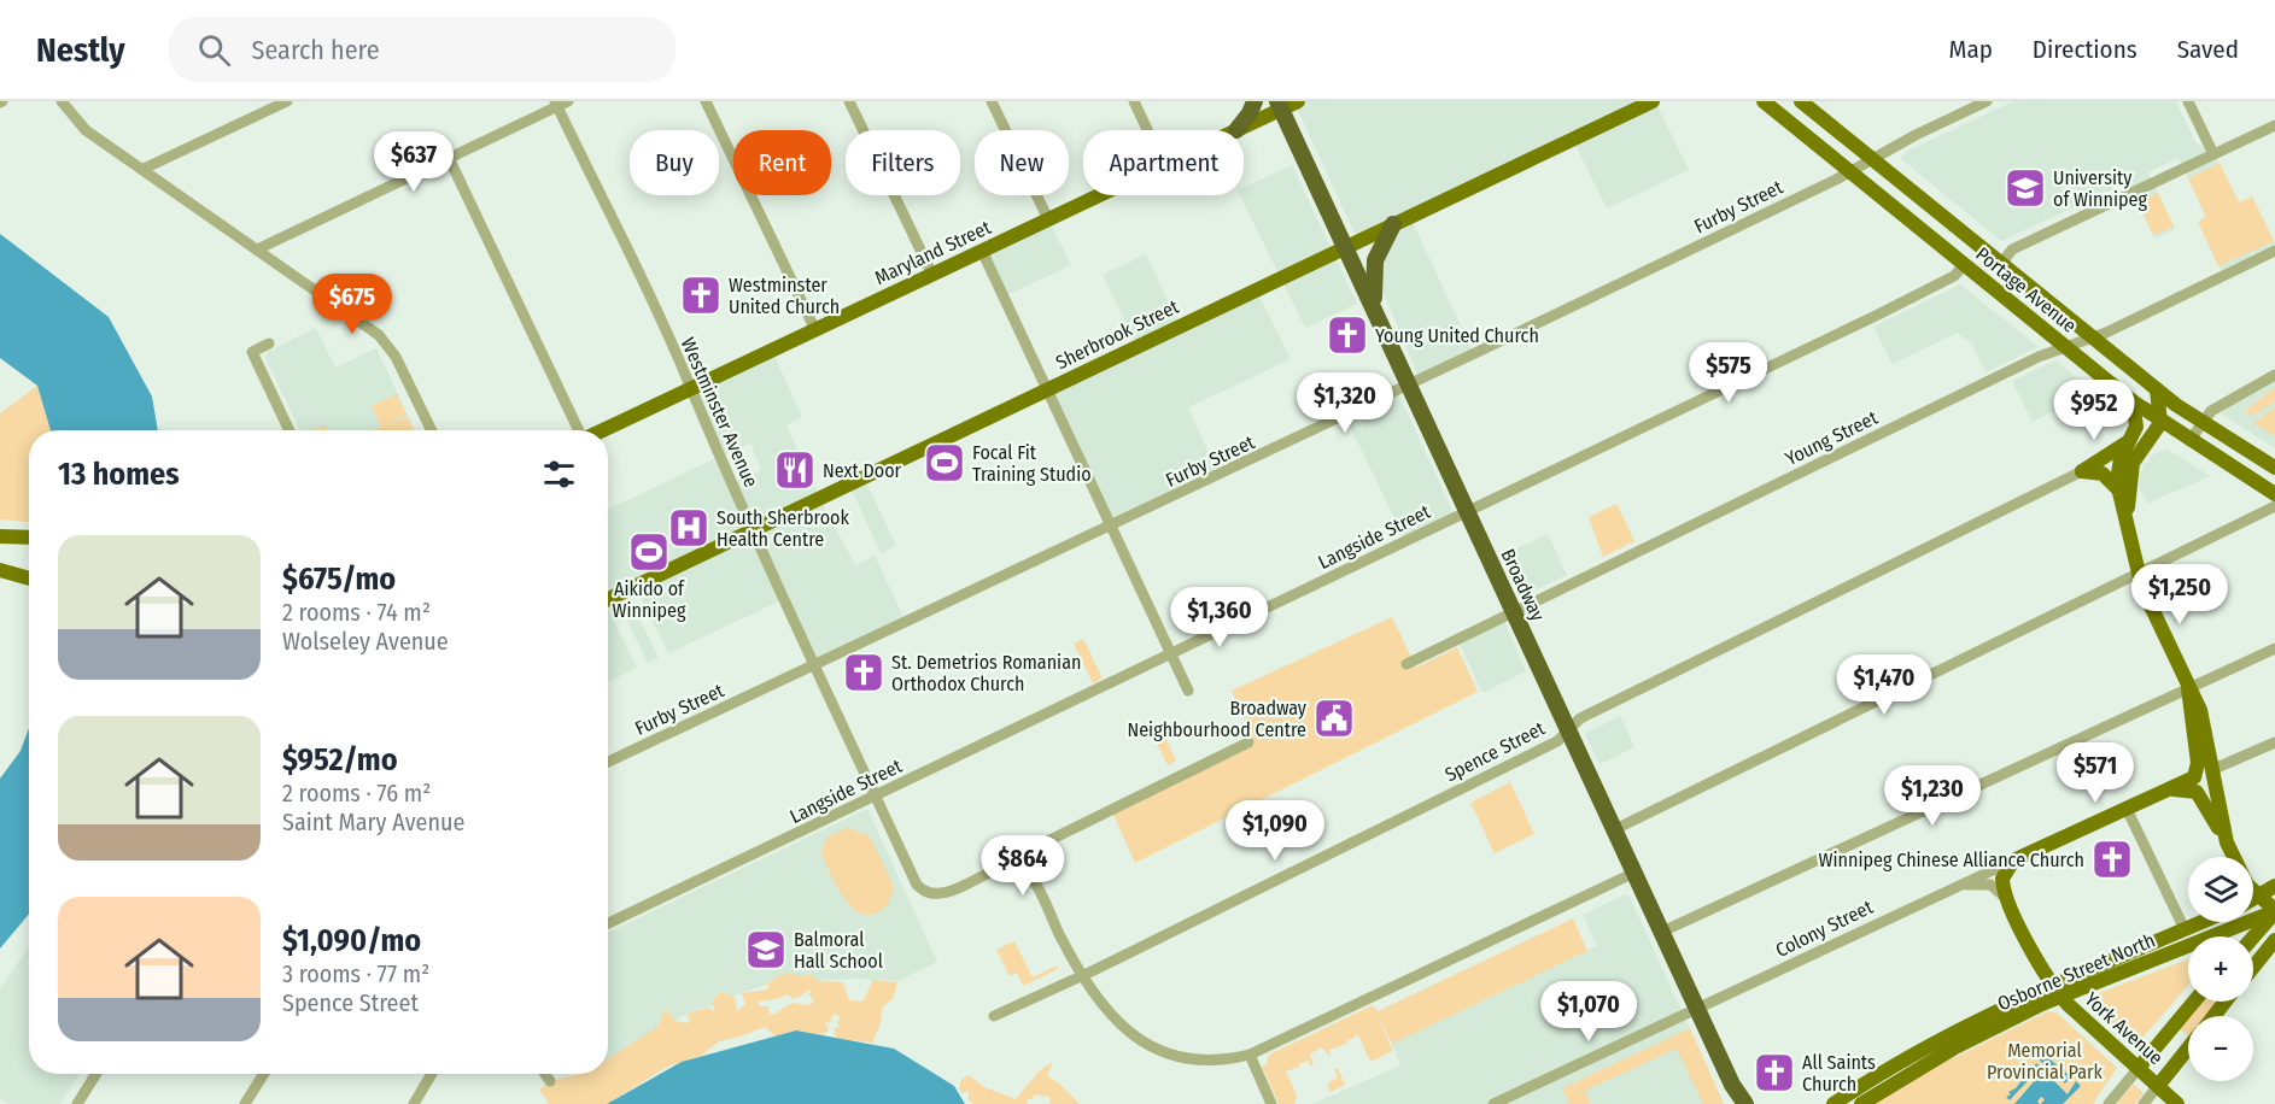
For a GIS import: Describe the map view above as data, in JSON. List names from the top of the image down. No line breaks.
{"streets":{"highway":["Broadway"],"main road":["Maryland Street","Portage Avenue","Sherbrook Street","Colony Street","Osborne Street North","York Avenue"],"street":["Furby Street","Westminster Avenue","Young Street","Langside Street","Spence Street"]},"crossings":[["Furby Street","Portage Avenue"],["Furby Street","Westminster Avenue"],["Furby Street","Broadway"],["Maryland Street","Westminster Avenue"],["Maryland Street","Broadway"],["Portage Avenue","Young Street"],["Portage Avenue","Langside Street"],["Sherbrook Street","Westminster Avenue"],["Sherbrook Street","Broadway"],["Westminster Avenue","Langside Street"],["Young Street","Broadway"],["Langside Street","Broadway"],["Broadway","Spence Street"],["Broadway","Colony Street"],["Colony Street","York Avenue"],["Osborne Street North","York Avenue"]],"parks":["Memorial Provincial Park"],"places":{"school or university":["University of Winnipeg","Balmoral Hall School"],"church":["Westminster United Church","Young United Church","St. Demetrios Romanian Orthodox Church","Winnipeg Chinese Alliance Church","All Saints Church"],"sports":["Focal Fit Training Studio","Aikido of Winnipeg"],"restaurant":["Next Door"],"hospital":["South Sherbrook Health Centre"],"public building":["Broadway Neighbourhood Centre"]},"page":{"header":"Nestly","search":"Search here","nav":["Map","Directions","Saved"],"chip":["Buy","Rent","Filters","New","Apartment"],"price":["$637","$675","$575","$1,320","$952","$1,250","$1,360","$1,470","$571","$1,230","$1,090","$864","$1,070"],"heading":"13 homes","list":[{"name":"$675/mo","note":"2 rooms · 74 m² · Wolseley Avenue"},{"name":"$952/mo","note":"2 rooms · 76 m² · Saint Mary Avenue"},{"name":"$1,090/mo","note":"3 rooms · 77 m² · Spence Street"}],"map_buttons":["+","−"]}}
